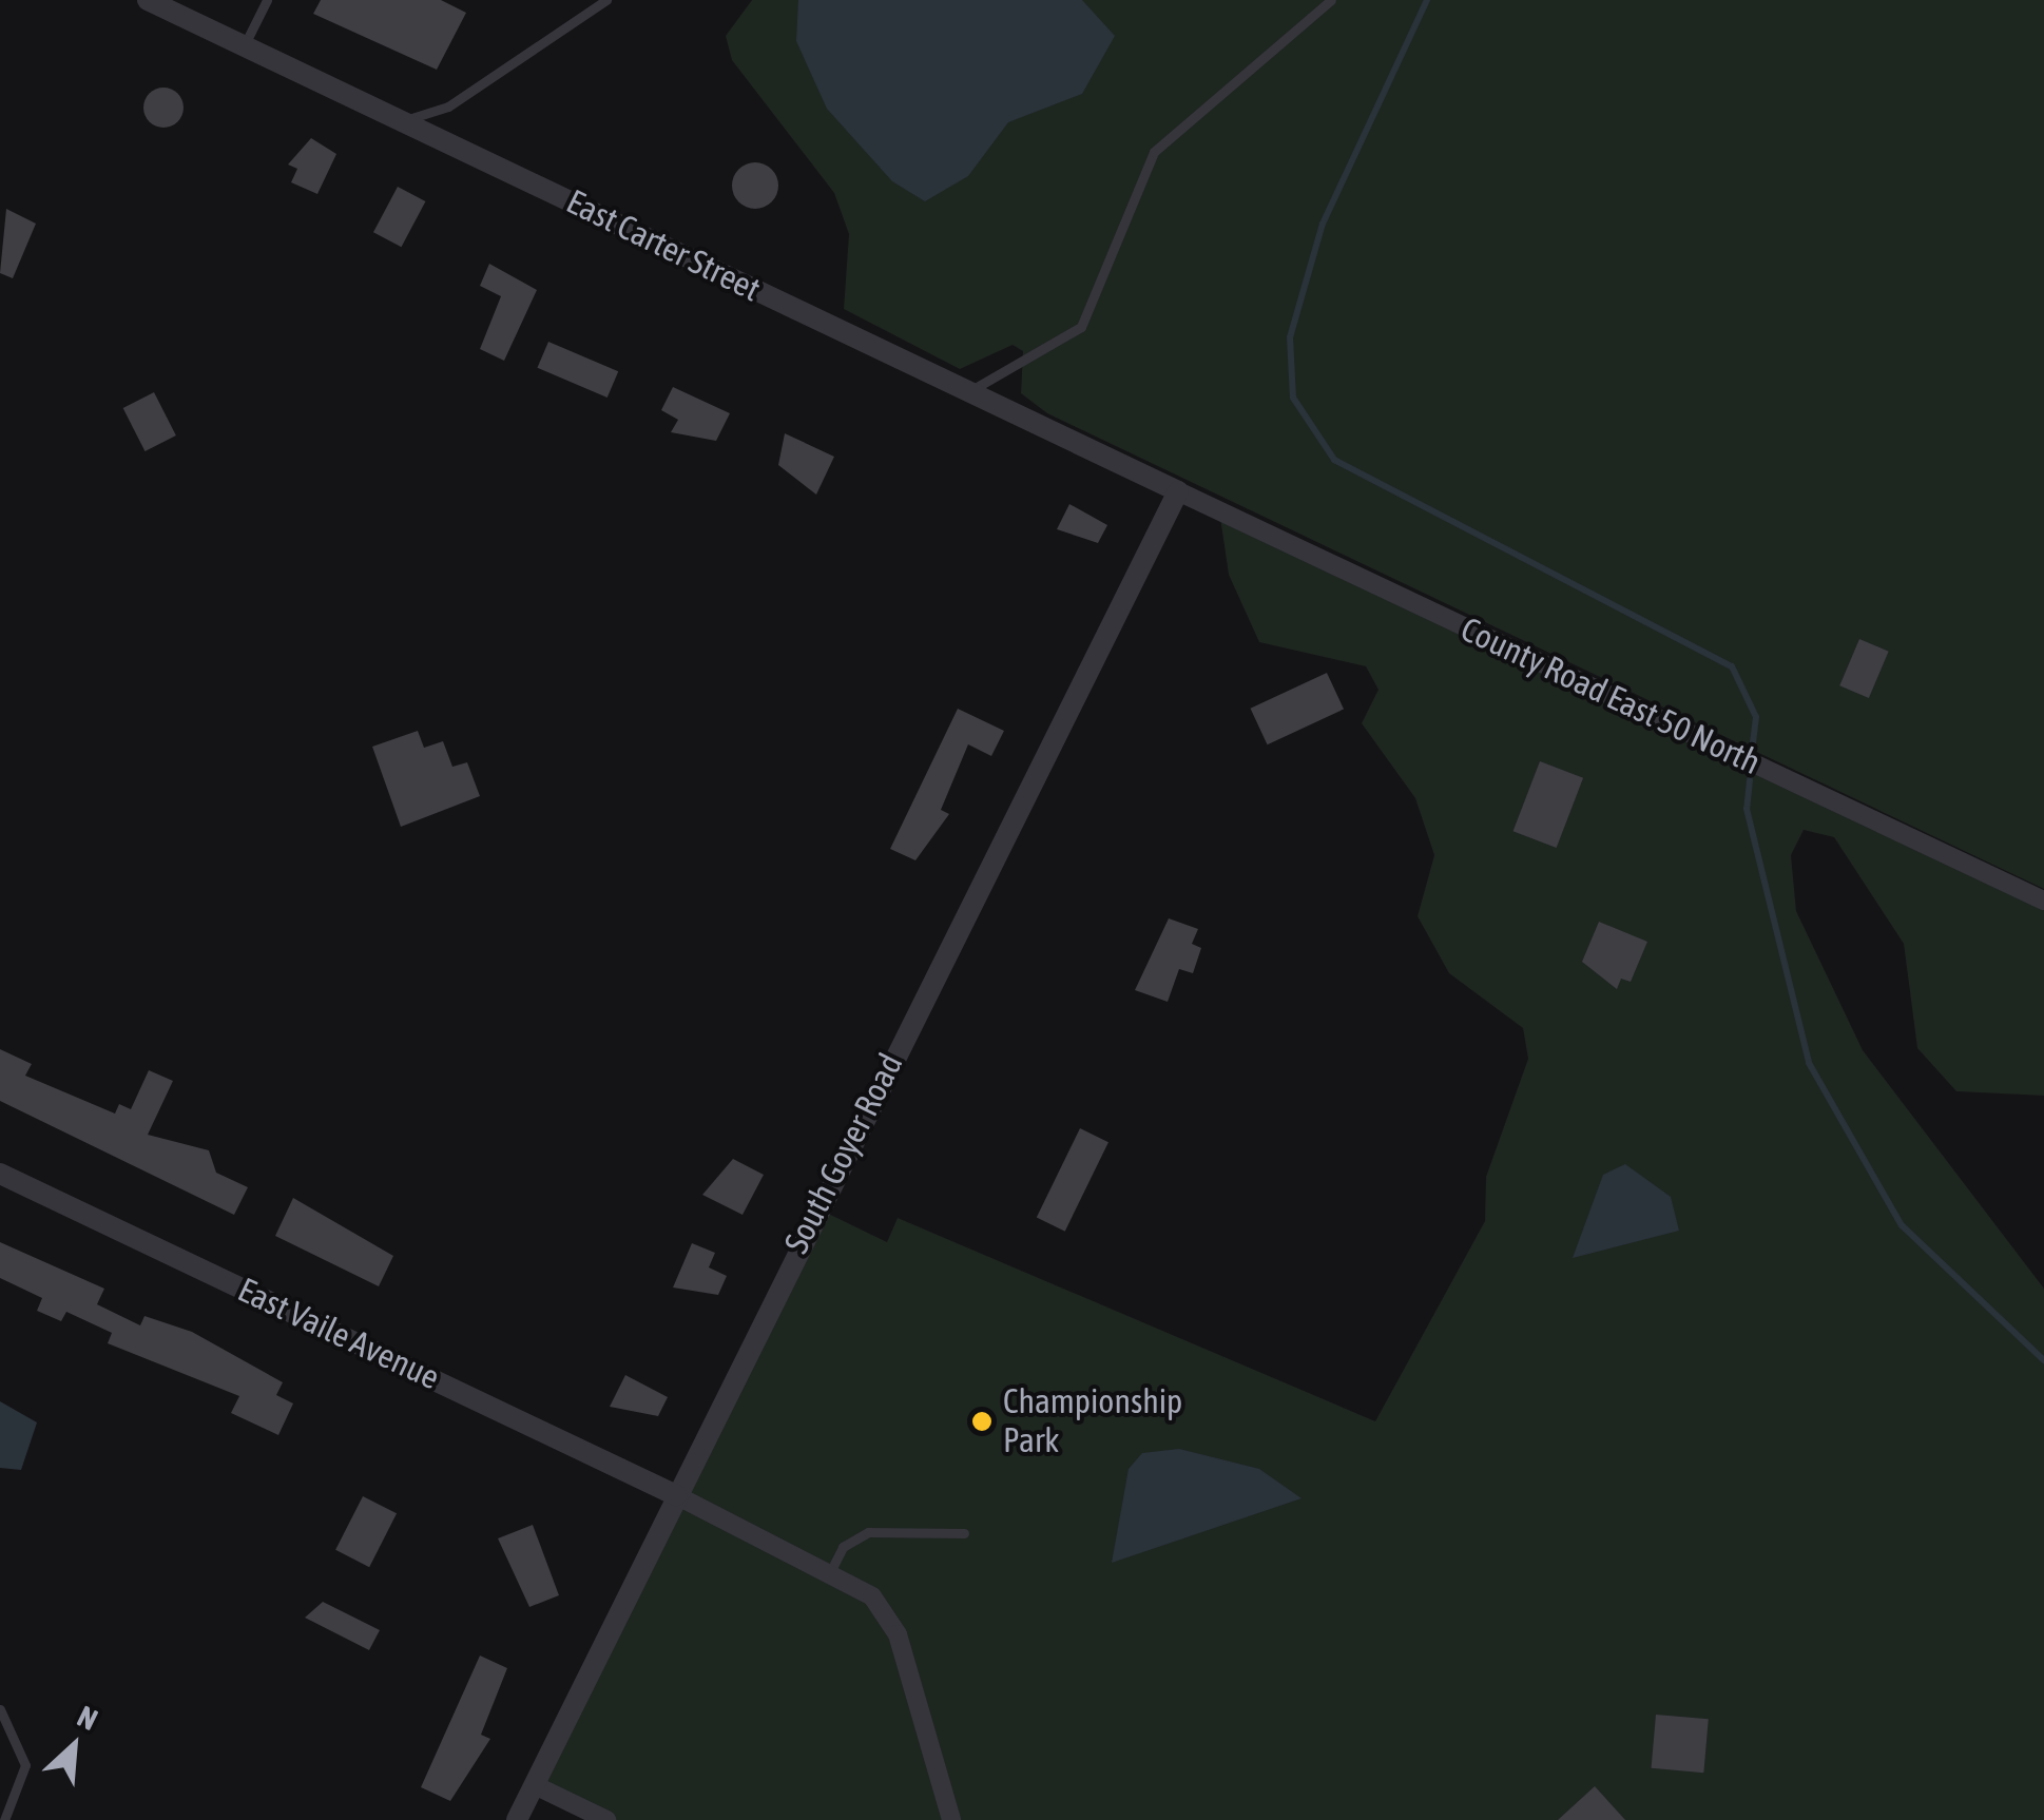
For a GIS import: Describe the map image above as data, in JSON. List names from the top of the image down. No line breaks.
{"streets":{"street":["East Carter Street","County Road East 50 North","South Goyer Road","East Vaile Avenue"]},"crossings":[["East Carter Street","County Road East 50 North"],["East Carter Street","South Goyer Road"],["County Road East 50 North","South Goyer Road"],["South Goyer Road","East Vaile Avenue"]],"places":["Championship Park"],"north":"top right"}
